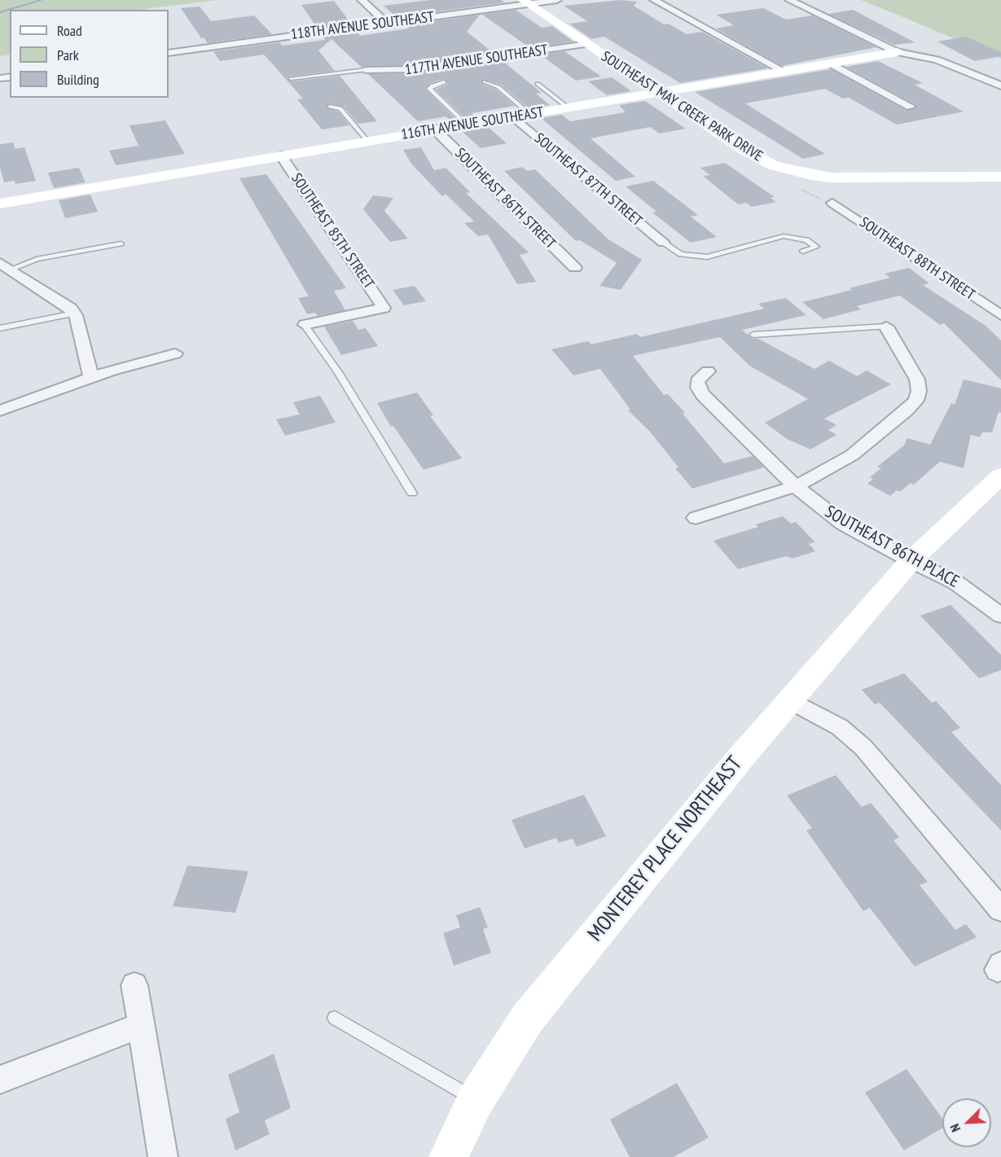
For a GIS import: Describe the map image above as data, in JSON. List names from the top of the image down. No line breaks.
{"streets":{"street":["118TH AVENUE SOUTHEAST","117TH AVENUE SOUTHEAST","SOUTHEAST MAY CREEK PARK DRIVE","116TH AVENUE SOUTHEAST","SOUTHEAST 87TH STREET","SOUTHEAST 86TH STREET","SOUTHEAST 85TH STREET","SOUTHEAST 88TH STREET","SOUTHEAST 86TH PLACE","MONTEREY PLACE NORTHEAST"]},"crossings":[["118TH AVENUE SOUTHEAST","SOUTHEAST MAY CREEK PARK DRIVE"],["117TH AVENUE SOUTHEAST","SOUTHEAST MAY CREEK PARK DRIVE"],["SOUTHEAST MAY CREEK PARK DRIVE","116TH AVENUE SOUTHEAST"],["116TH AVENUE SOUTHEAST","SOUTHEAST 87TH STREET"],["116TH AVENUE SOUTHEAST","SOUTHEAST 86TH STREET"],["116TH AVENUE SOUTHEAST","SOUTHEAST 85TH STREET"],["SOUTHEAST 86TH PLACE","MONTEREY PLACE NORTHEAST"]],"legend":["Road","Park","Building"],"north":"bottom left"}
